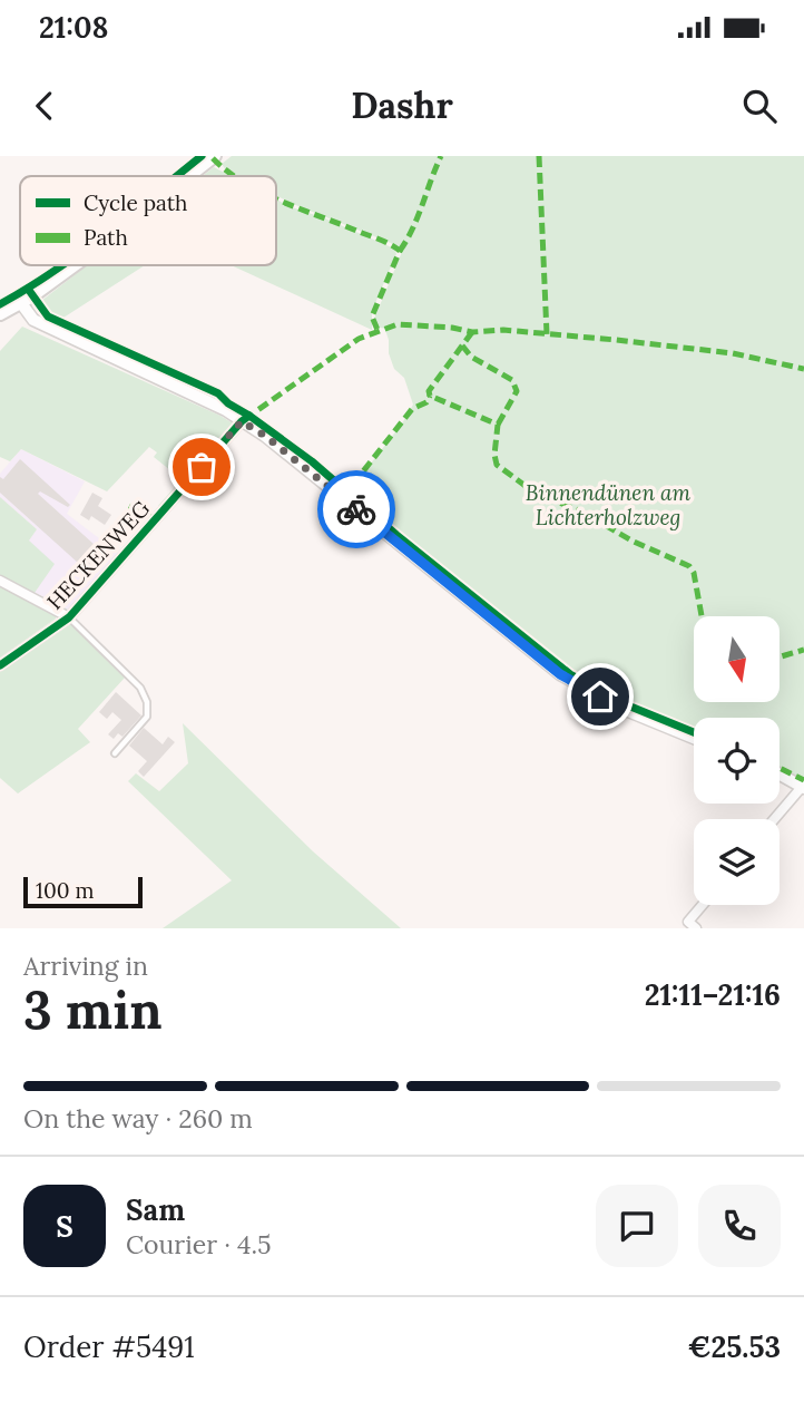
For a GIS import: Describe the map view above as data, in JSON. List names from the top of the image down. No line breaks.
{"streets":{"street":["HECKENWEG"]},"parks":["Binnendünen am Lichterholzweg"],"legend":["Cycle path","Path"],"scale_bar":"100 m","north":"bottom","page":{"status":"21:08","header":"Dashr","scale":"100 m","heading":["3 min","Arriving in","21:11–21:16"],"panel":["Sam","Courier · 4.5","Order #5491","€25.53"],"bar":"On the way · 260 m","round":"S"}}
